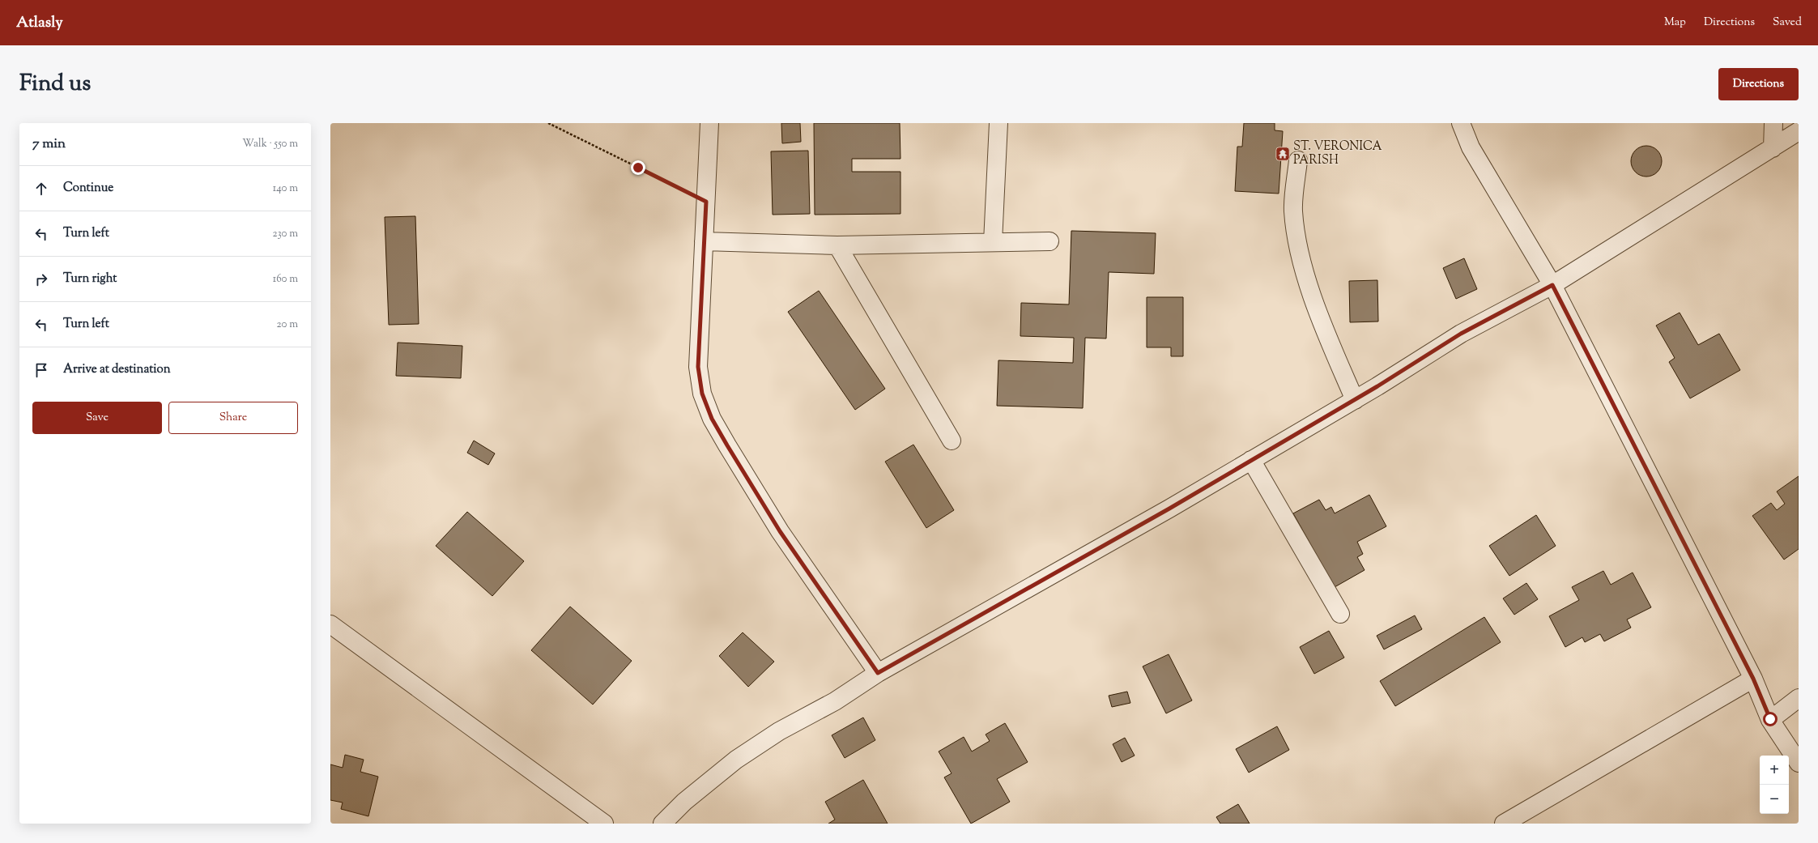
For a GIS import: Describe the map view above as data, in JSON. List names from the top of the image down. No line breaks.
{"places":{"temple":["ST. VERONICA PARISH"]},"page":{"header":"Atlasly","nav":["Map","Directions","Saved"],"title":"Find us","buttons":["Directions",["Save","Share"]],"heading":["7 min","Walk · 550 m"],"list":[["Continue","140 m"],["Turn left","230 m"],["Turn right","160 m"],["Turn left","20 m"],"Arrive at destination"],"map_buttons":["+","−"]}}
